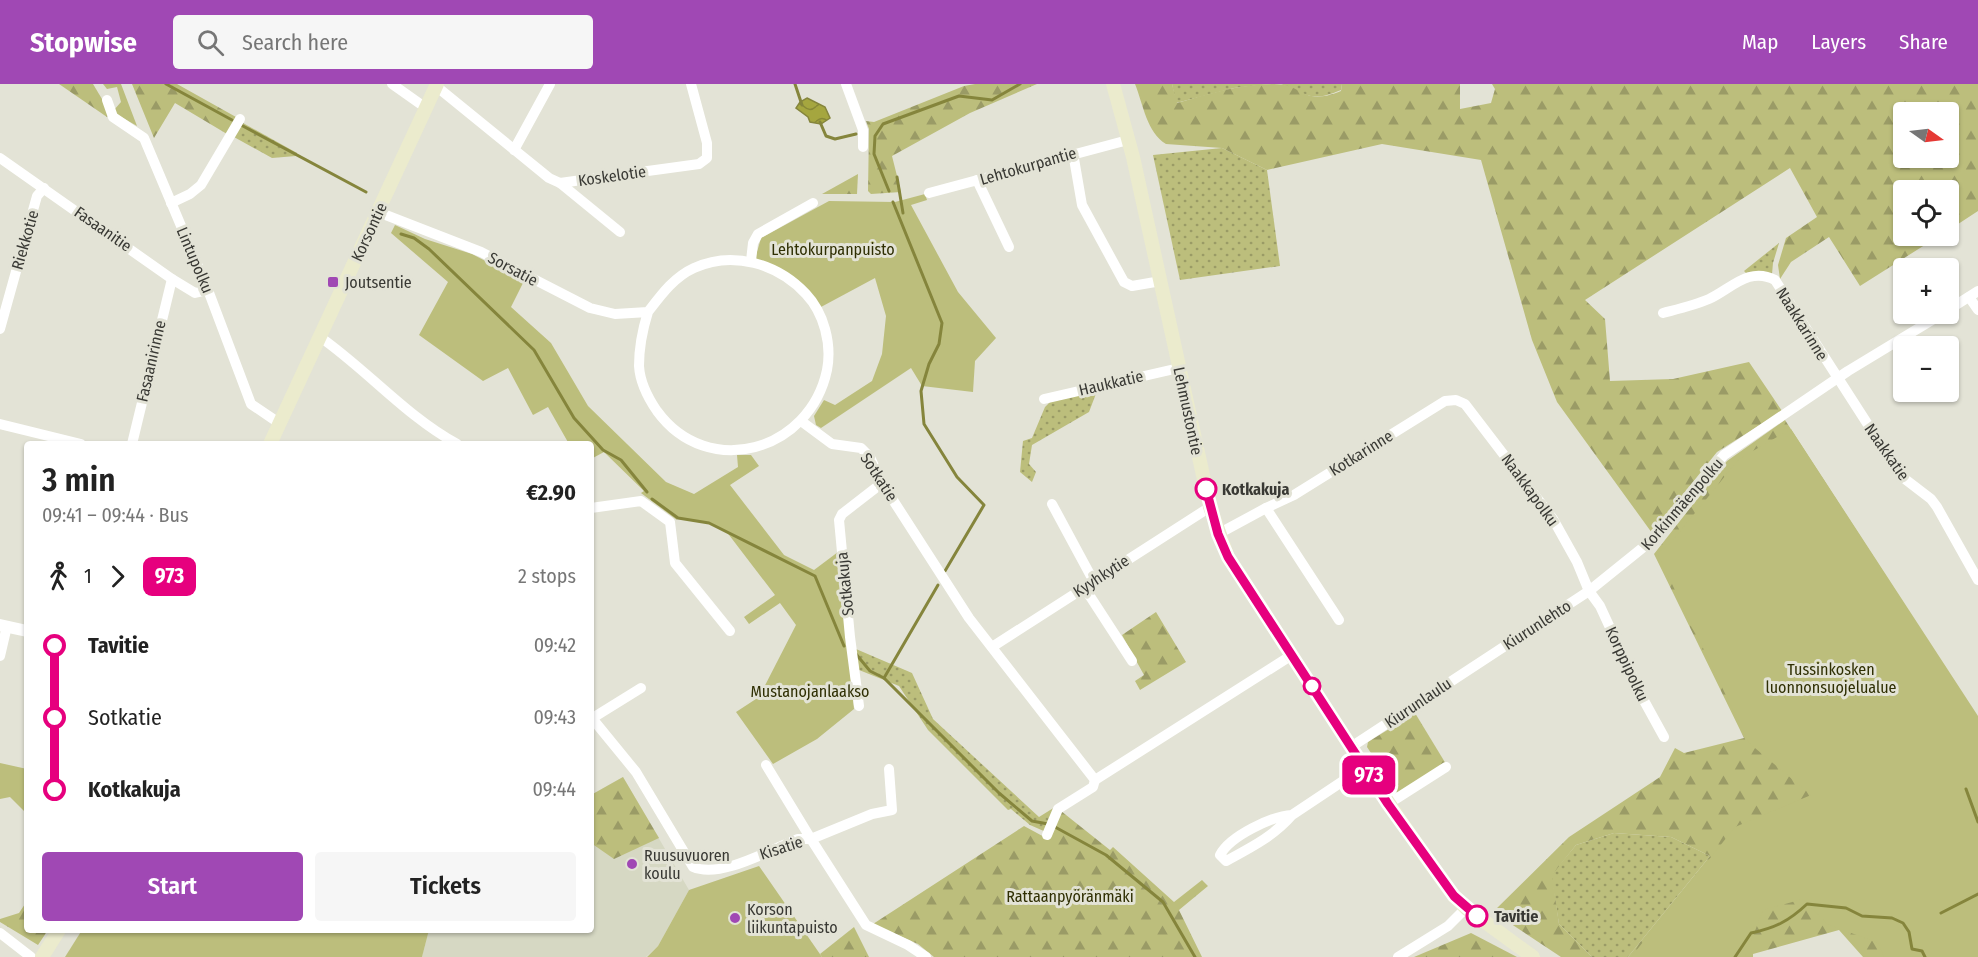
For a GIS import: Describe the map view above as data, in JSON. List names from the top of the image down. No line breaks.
{"streets":{"main road":["Korsontie","Lehmustontie"],"street":["Lehtokurpantie","Koskelotie","Fasaanitie","Riekkotie","Lintupolku","Sorsatie","Naakkarinne","Fasaanirinne","Haukkatie","Naakkatie","Kotkarinne","Sotkatie","Naakkapolku","Korkinmäenpolku","Kyyhkytie","Sotkakuja","Kiurunlehto","Korppipolku","Kiurunlaulu","Kisatie"]},"crossings":[["Lehtokurpantie","Lehmustontie"],["Koskelotie","Korsontie"],["Fasaanitie","Riekkotie"],["Fasaanitie","Lintupolku"],["Fasaanitie","Fasaanirinne"],["Korsontie","Lintupolku"],["Korsontie","Sorsatie"],["Sorsatie","Sotkatie"],["Naakkarinne","Naakkatie"],["Naakkarinne","Korkinmäenpolku"],["Haukkatie","Lehmustontie"],["Lehmustontie","Kyyhkytie"],["Lehmustontie","Kiurunlaulu"],["Naakkatie","Korkinmäenpolku"],["Kotkarinne","Naakkapolku"],["Sotkatie","Kyyhkytie"],["Sotkatie","Sotkakuja"],["Naakkapolku","Korkinmäenpolku"],["Naakkapolku","Kiurunlehto"],["Naakkapolku","Korppipolku"],["Korkinmäenpolku","Kiurunlehto"],["Korkinmäenpolku","Korppipolku"],["Kiurunlehto","Korppipolku"],["Kiurunlehto","Kiurunlaulu"]],"parks":["Lehtokurpanpuisto","Tussinkosken luonnonsuojelualue","Mustanojanlaakso","Rattaanpyöränmäki"],"places":{"transit":["Joutsentie"],"other":["Kotkakuja","Ruusuvuoren koulu","Tavitie","Korson liikuntapuisto"]},"lines":["bus line 973"],"north":"right","page":{"header":"Stopwise","search":"Search here","nav":["Map","Layers","Share"],"on_map":"973","map_buttons":["+","−"],"heading":["3 min","09:41 – 09:44 · Bus","€2.90"],"legs":["1","973","2 stops"],"list":[{"name":"Tavitie","value":"09:42"},{"name":"Sotkatie","value":"09:43"},{"name":"Kotkakuja","value":"09:44"}],"buttons":["Start","Tickets"]}}
